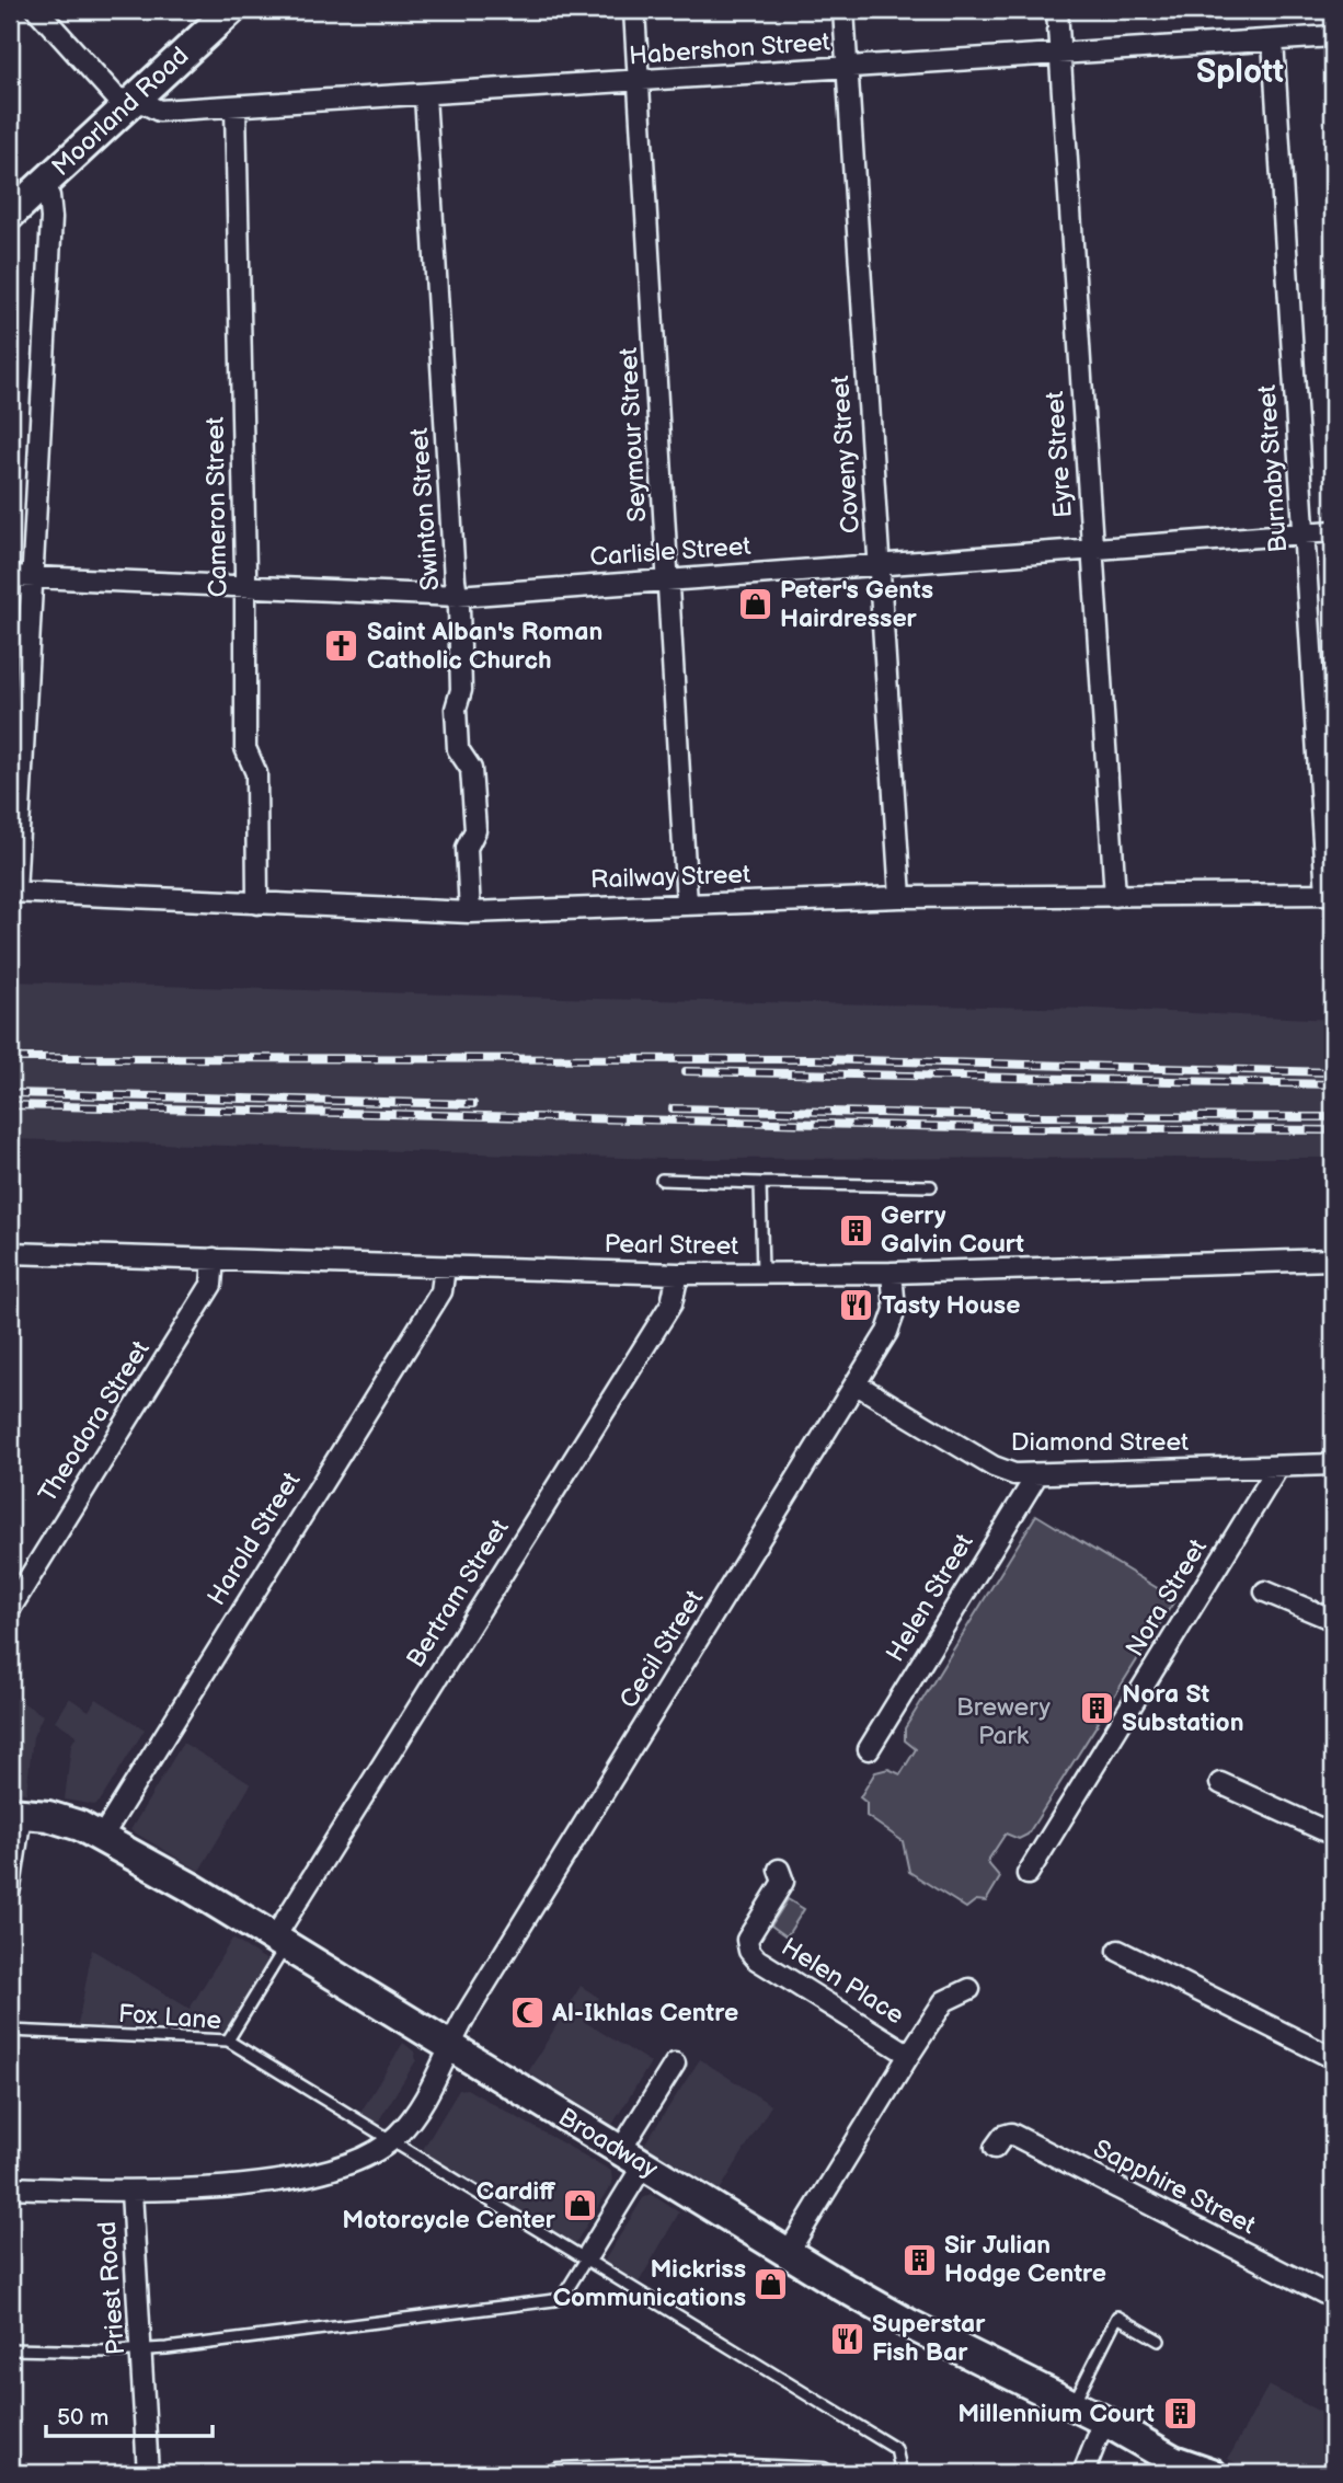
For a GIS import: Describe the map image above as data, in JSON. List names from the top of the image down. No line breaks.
{"streets":{"main road":["Moorland Road","Broadway"],"street":["Habershon Street","Seymour Street","Coveny Street","Eyre Street","Burnaby Street","Cameron Street","Swinton Street","Carlisle Street","Railway Street","Pearl Street","Theodora Street","Diamond Street","Harold Street","Bertram Street","Helen Street","Nora Street","Cecil Street","Helen Place","Sapphire Street","Priest Road"],"lane":["Fox Lane"]},"crossings":[["Habershon Street","Moorland Road"],["Habershon Street","Seymour Street"],["Habershon Street","Coveny Street"],["Habershon Street","Eyre Street"],["Habershon Street","Burnaby Street"],["Habershon Street","Cameron Street"],["Habershon Street","Swinton Street"],["Seymour Street","Carlisle Street"],["Seymour Street","Railway Street"],["Coveny Street","Carlisle Street"],["Coveny Street","Railway Street"],["Eyre Street","Carlisle Street"],["Eyre Street","Railway Street"],["Burnaby Street","Carlisle Street"],["Burnaby Street","Railway Street"],["Cameron Street","Carlisle Street"],["Cameron Street","Railway Street"],["Swinton Street","Carlisle Street"],["Swinton Street","Railway Street"],["Pearl Street","Theodora Street"],["Pearl Street","Harold Street"],["Pearl Street","Bertram Street"],["Pearl Street","Cecil Street"],["Diamond Street","Helen Street"],["Diamond Street","Nora Street"],["Diamond Street","Cecil Street"],["Harold Street","Broadway"],["Bertram Street","Broadway"],["Cecil Street","Fox Lane"],["Cecil Street","Broadway"],["Helen Place","Broadway"]],"districts":["Splott"],"parks":["Brewery Park"],"places":{"shop":["Peter's Gents Hairdresser","Cardiff Motorcycle Center","Mickriss Communications"],"church":["Saint Alban's Roman Catholic Church"],"building":["Gerry Galvin Court","Nora St Substation","Sir Julian Hodge Centre","Millennium Court"],"restaurant":["Tasty House","Superstar Fish Bar"],"mosque":["Al-Ikhlas Centre"]},"scale_bar":"50 m"}
